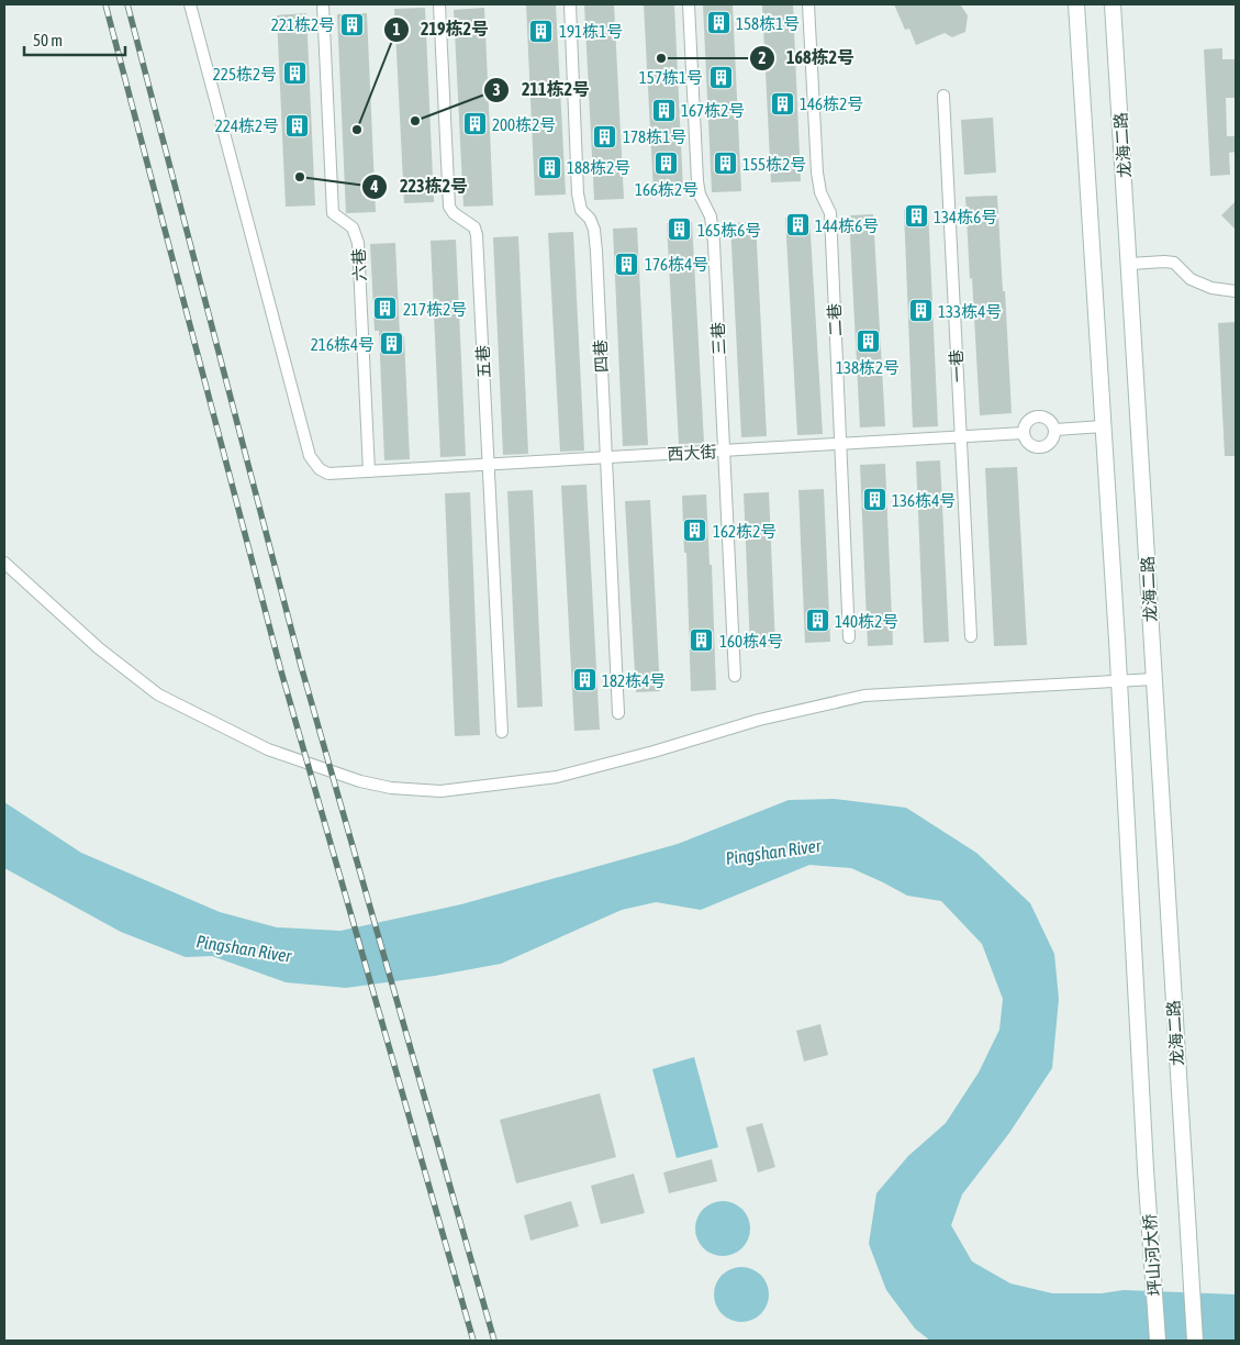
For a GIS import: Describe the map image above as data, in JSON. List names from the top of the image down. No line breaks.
{"streets":{"main road":["龙海二路","坪山河大桥"],"street":["六巷","二巷","三巷","四巷","五巷","一巷","西大街"]},"crossings":[["龙海二路","坪山河大桥"],["六巷","西大街"],["二巷","西大街"],["三巷","西大街"],["四巷","西大街"],["五巷","西大街"],["一巷","西大街"]],"water":["Pingshan River"],"places":{"building":["158栋1号","221栋2号","191栋1号","225栋2号","157栋1号","146栋2号","167栋2号","200栋2号","224栋2号","178栋1号","166栋2号","155栋2号","188栋2号","134栋6号","144栋6号","165栋6号","176栋4号","217栋2号","133栋4号","138栋2号","216栋4号","136栋4号","162栋2号","140栋2号","160栋4号","182栋4号"],"other":["168栋2号","211栋2号","219栋2号","223栋2号"]},"scale_bar":"50 m"}
